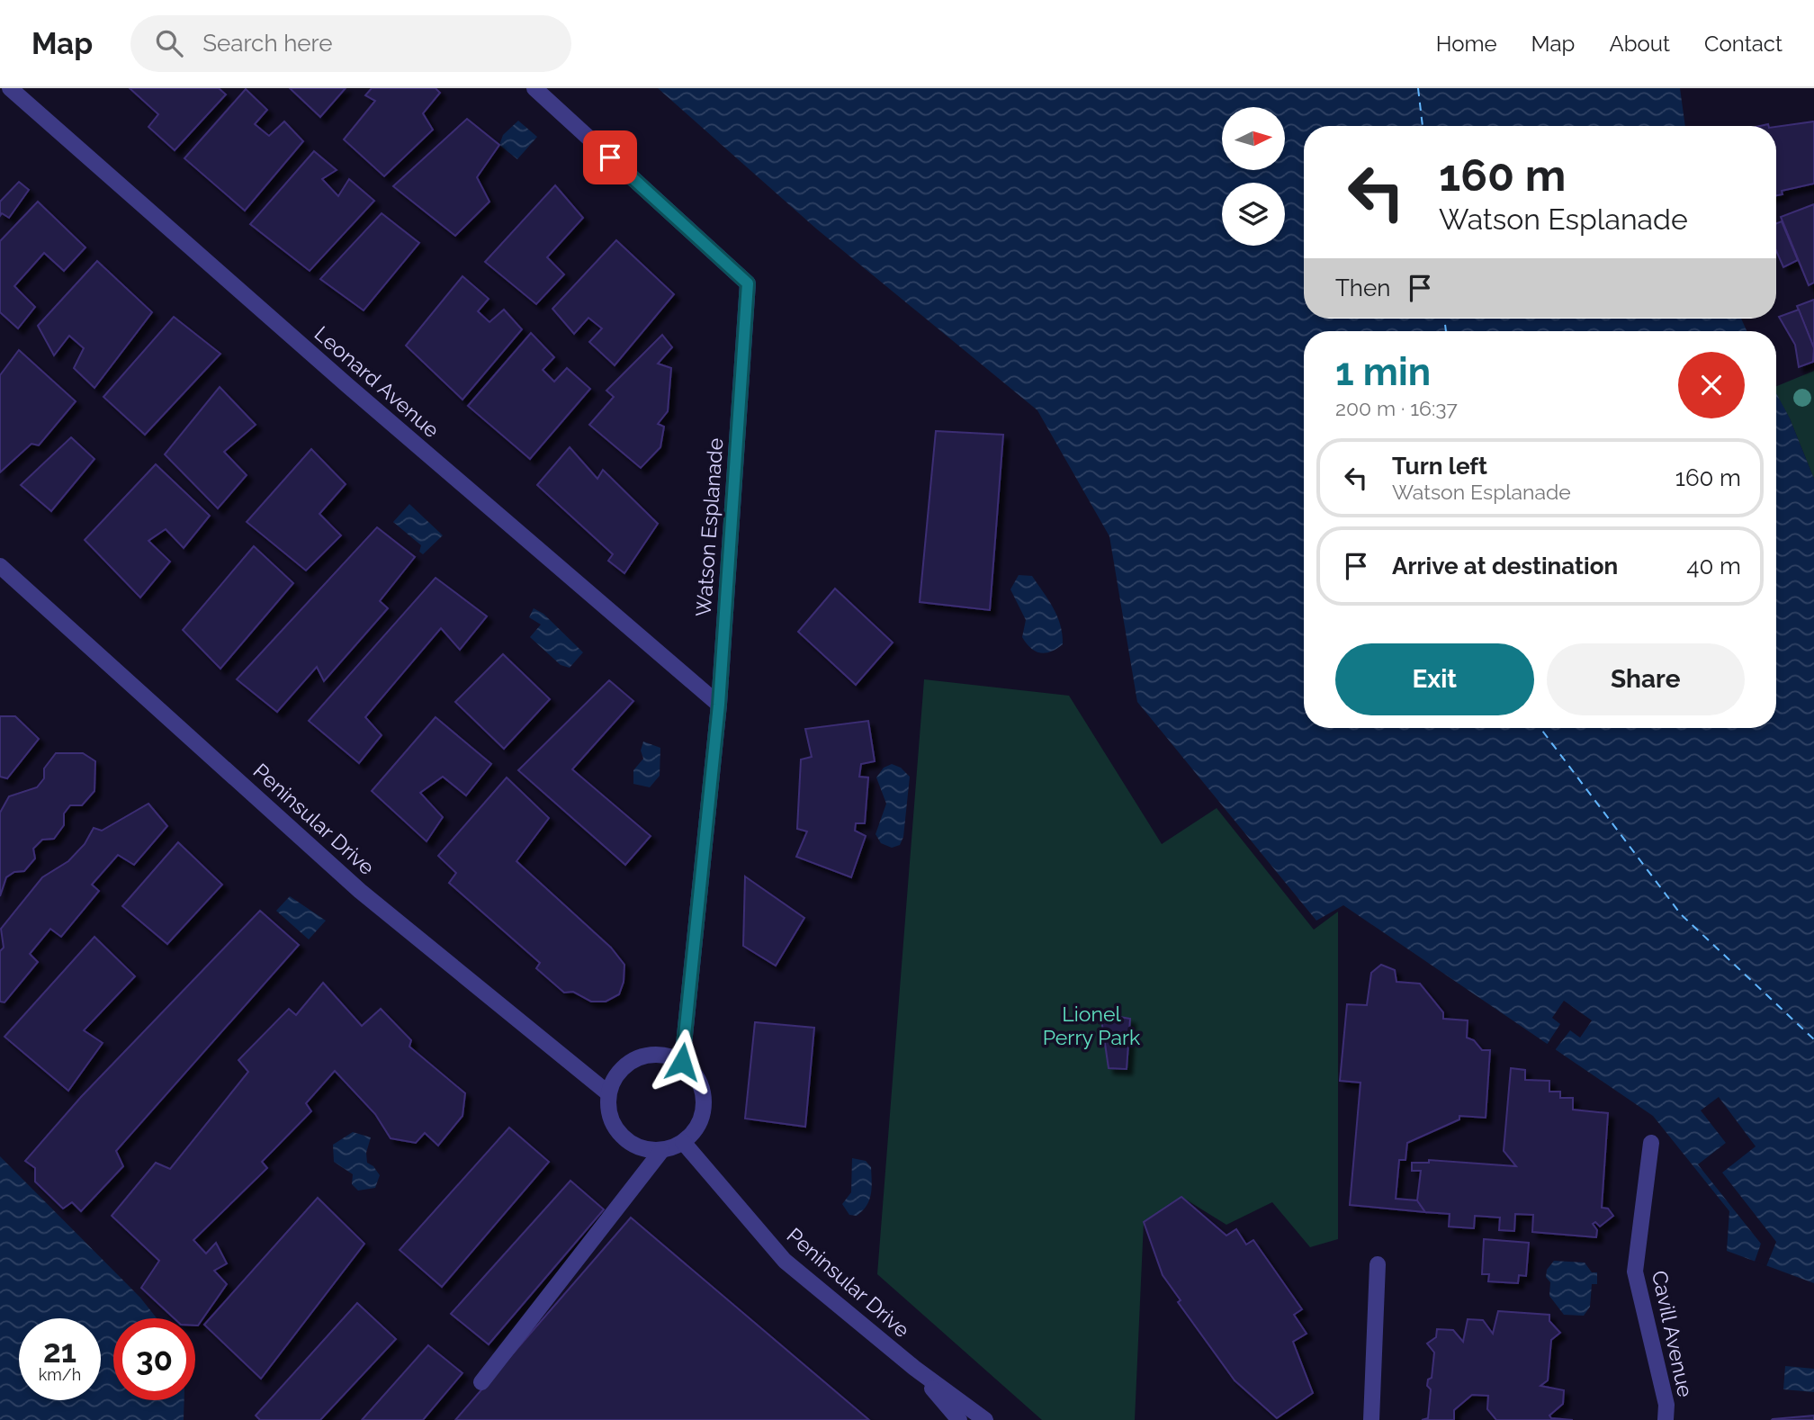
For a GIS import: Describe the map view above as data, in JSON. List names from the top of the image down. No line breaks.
{"streets":{"street":["Leonard Avenue","Watson Esplanade","Peninsular Drive","Cavill Avenue"]},"crossings":[["Leonard Avenue","Watson Esplanade"],["Watson Esplanade","Peninsular Drive"]],"parks":["Lionel Perry Park"],"north":"right","page":{"header":"Map","search":"Search here","nav":["Home","Map","About","Contact"],"turn":["160 m","Watson Esplanade"],"then":"Then","heading":["1 min","200 m · 16:37"],"list":[{"name":"Turn left","note":"Watson Esplanade","value":"160 m"},{"name":"Arrive at destination","value":"40 m"}],"buttons":["Exit","Share"],"speed":"21 km/h","limit":"30"}}
